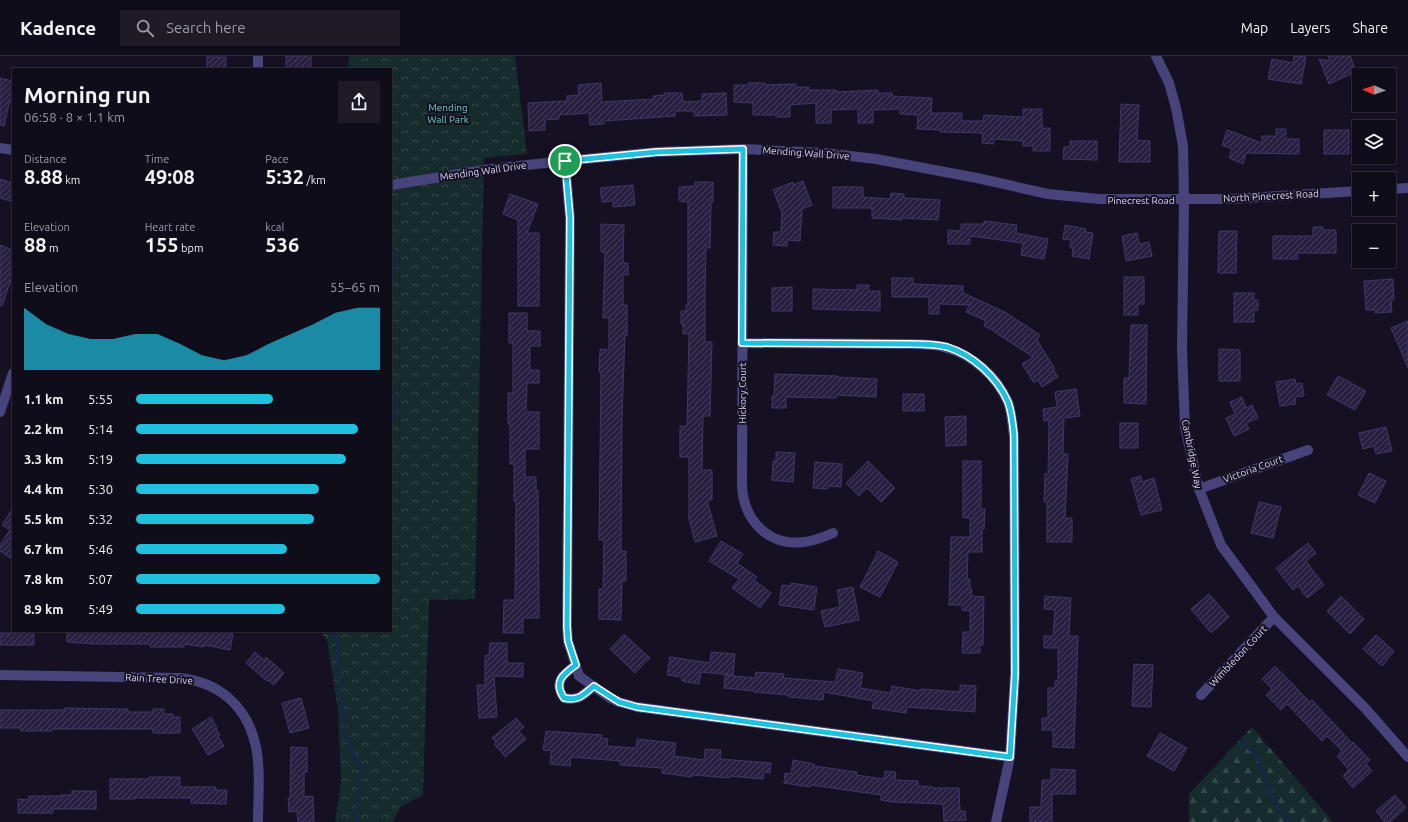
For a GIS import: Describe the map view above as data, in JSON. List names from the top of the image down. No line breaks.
{"streets":{"street":["Mending Wall Drive","North Pinecrest Road","Pinecrest Road","Hickory Court","Cambridge Way","Victoria Court","Wimbledon Court","Rain Tree Drive"]},"crossings":[["Mending Wall Drive","Pinecrest Road"],["Mending Wall Drive","Hickory Court"],["North Pinecrest Road","Pinecrest Road"],["North Pinecrest Road","Cambridge Way"],["Pinecrest Road","Cambridge Way"],["Cambridge Way","Victoria Court"],["Cambridge Way","Wimbledon Court"]],"parks":["Mending Wall Park"],"north":"left","page":{"header":"Kadence","search":"Search here","nav":["Map","Layers","Share"],"map_buttons":["+","−"],"heading":["Morning run","06:58 · 8 × 1.1 km"],"stats":[["Distance","8.88 km"],["Time","49:08"],["Pace","5:32 /km"],["Elevation","88 m"],["Heart rate","155 bpm"],["kcal","536"]],"chart":["Elevation","55–65 m"],"list":[{"name":"1.1 km","note":"5:55"},{"name":"2.2 km","note":"5:14"},{"name":"3.3 km","note":"5:19"},{"name":"4.4 km","note":"5:30"},{"name":"5.5 km","note":"5:32"},{"name":"6.7 km","note":"5:46"},{"name":"7.8 km","note":"5:07"},{"name":"8.9 km","note":"5:49"}]}}
